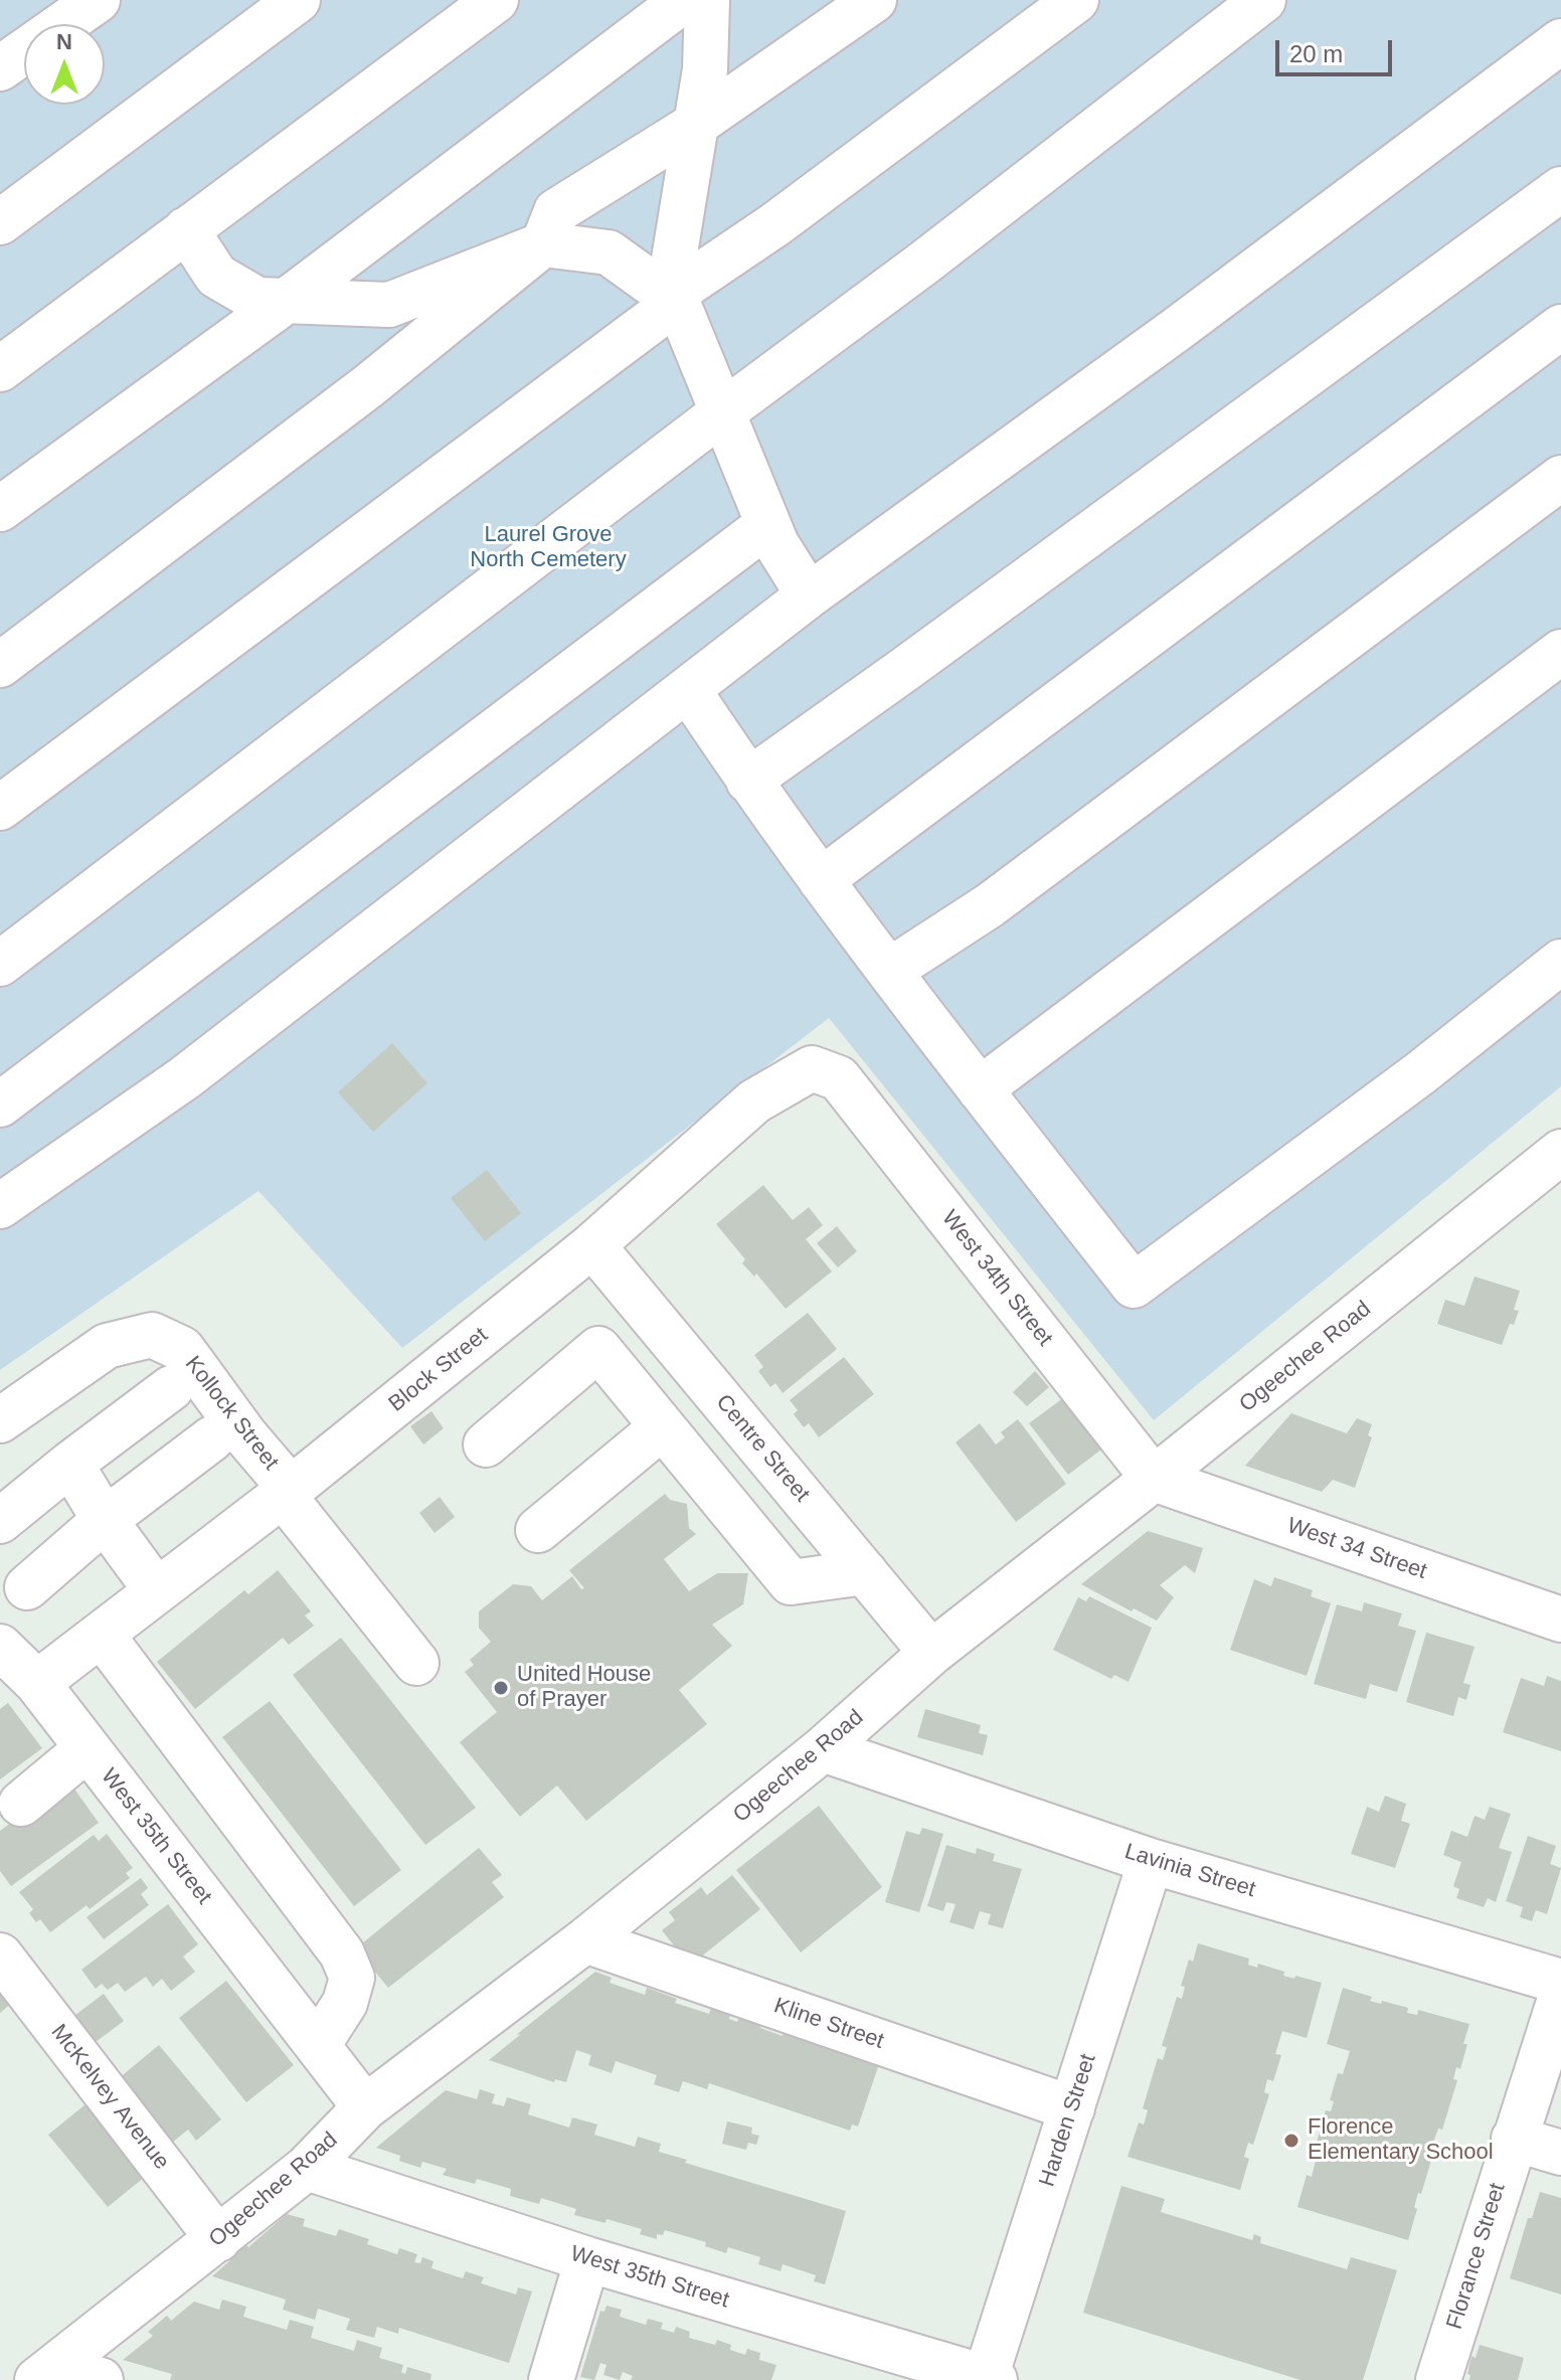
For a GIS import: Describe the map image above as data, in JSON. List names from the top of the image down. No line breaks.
{"streets":{"street":["West 34th Street","Ogeechee Road","Block Street","Kollock Street","Centre Street","West 34 Street","West 35th Street","Lavinia Street","Kline Street","McKelvey Avenue","Harden Street","Florance Street"]},"crossings":[["West 34th Street","Ogeechee Road"],["West 34th Street","Block Street"],["West 34th Street","West 34 Street"],["Ogeechee Road","Centre Street"],["Ogeechee Road","West 34 Street"],["Ogeechee Road","West 35th Street"],["Ogeechee Road","Lavinia Street"],["Ogeechee Road","Kline Street"],["Ogeechee Road","McKelvey Avenue"],["Block Street","Kollock Street"],["Block Street","Centre Street"],["Block Street","West 35th Street"],["West 35th Street","Harden Street"],["Lavinia Street","Harden Street"],["Kline Street","Harden Street"]],"parks":["Laurel Grove North Cemetery"],"places":["United House of Prayer","Florence Elementary School"],"scale_bar":"20 m","north":"top"}
